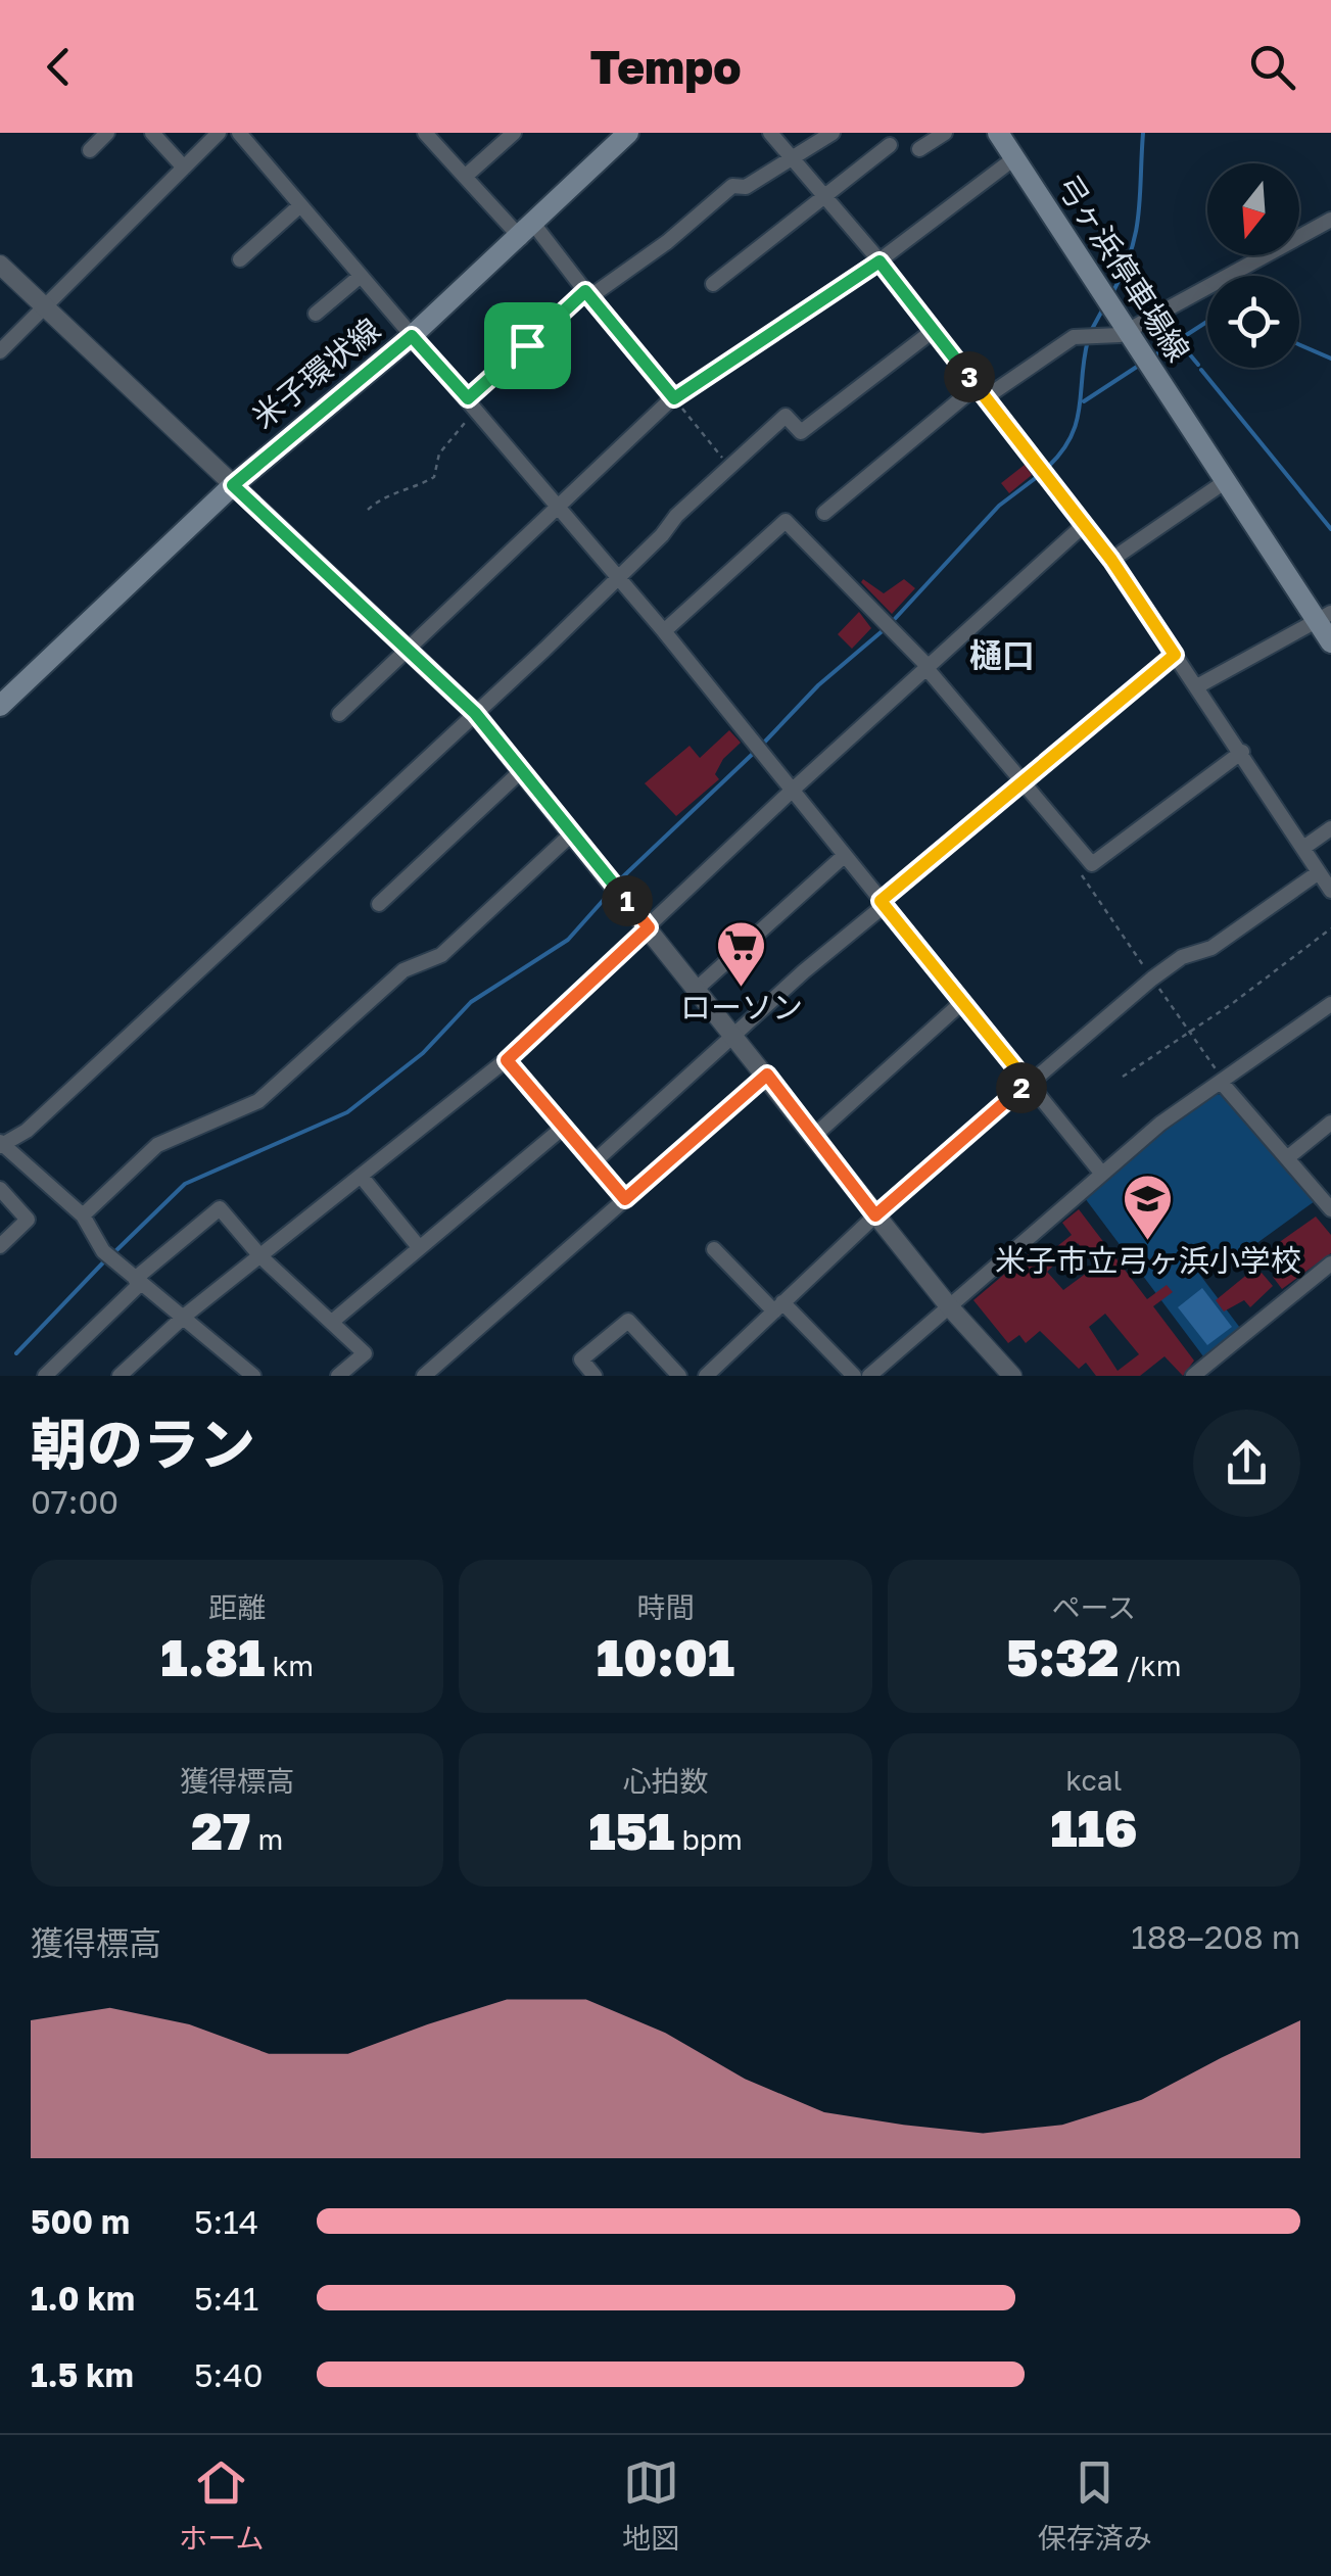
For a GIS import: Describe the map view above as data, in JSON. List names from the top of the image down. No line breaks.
{"streets":{"main road":["弓ヶ浜停車場線","米子環状線"]},"districts":["樋口"],"places":{"supermarket":["ローソン"],"school or university":["米子市立弓ヶ浜小学校"]},"north":"bottom","page":{"header":"Tempo","pins":["3","1","2"],"heading":["朝のラン","07:00"],"stats":[["距離","1.81 km"],["時間","10:01"],["ペース","5:32 /km"],["獲得標高","27 m"],["心拍数","151 bpm"],["kcal","116"]],"chart":["獲得標高","188–208 m"],"list":[{"name":"500 m","note":"5:14"},{"name":"1.0 km","note":"5:41"},{"name":"1.5 km","note":"5:40"}],"tabs":["ホーム","地図","保存済み"]}}
